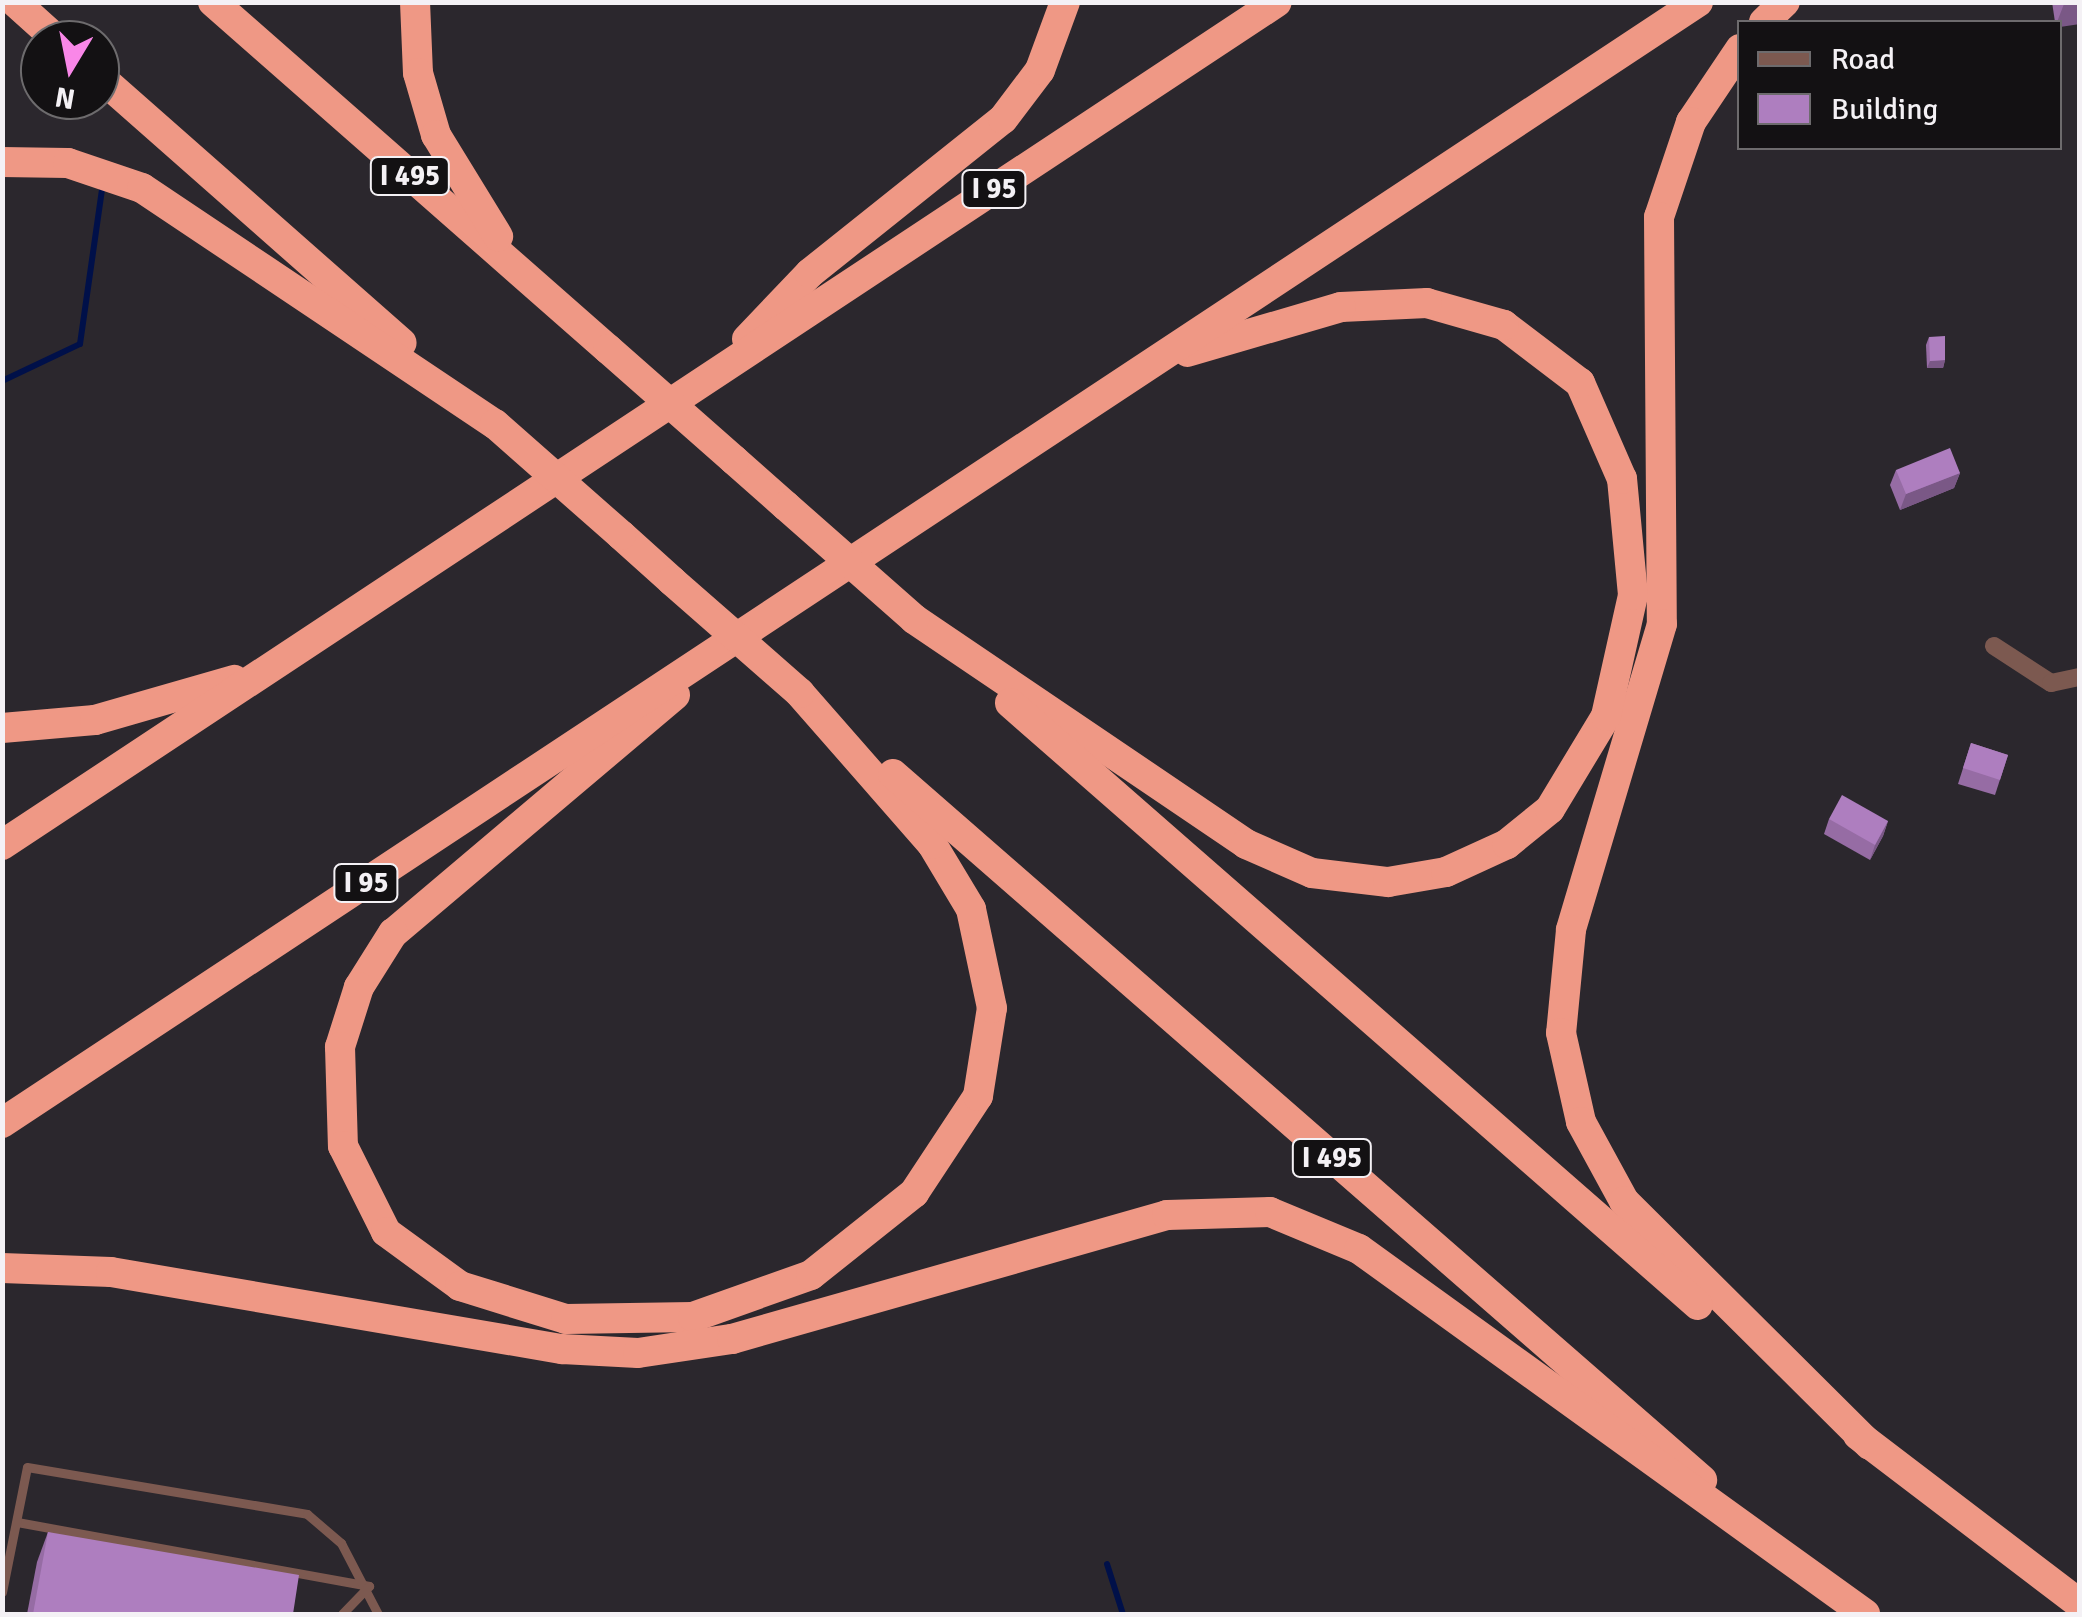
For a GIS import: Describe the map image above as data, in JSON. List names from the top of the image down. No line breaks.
{"streets":{"highway":["I 495","I 95"]},"legend":["Road","Building"],"north":"bottom"}
